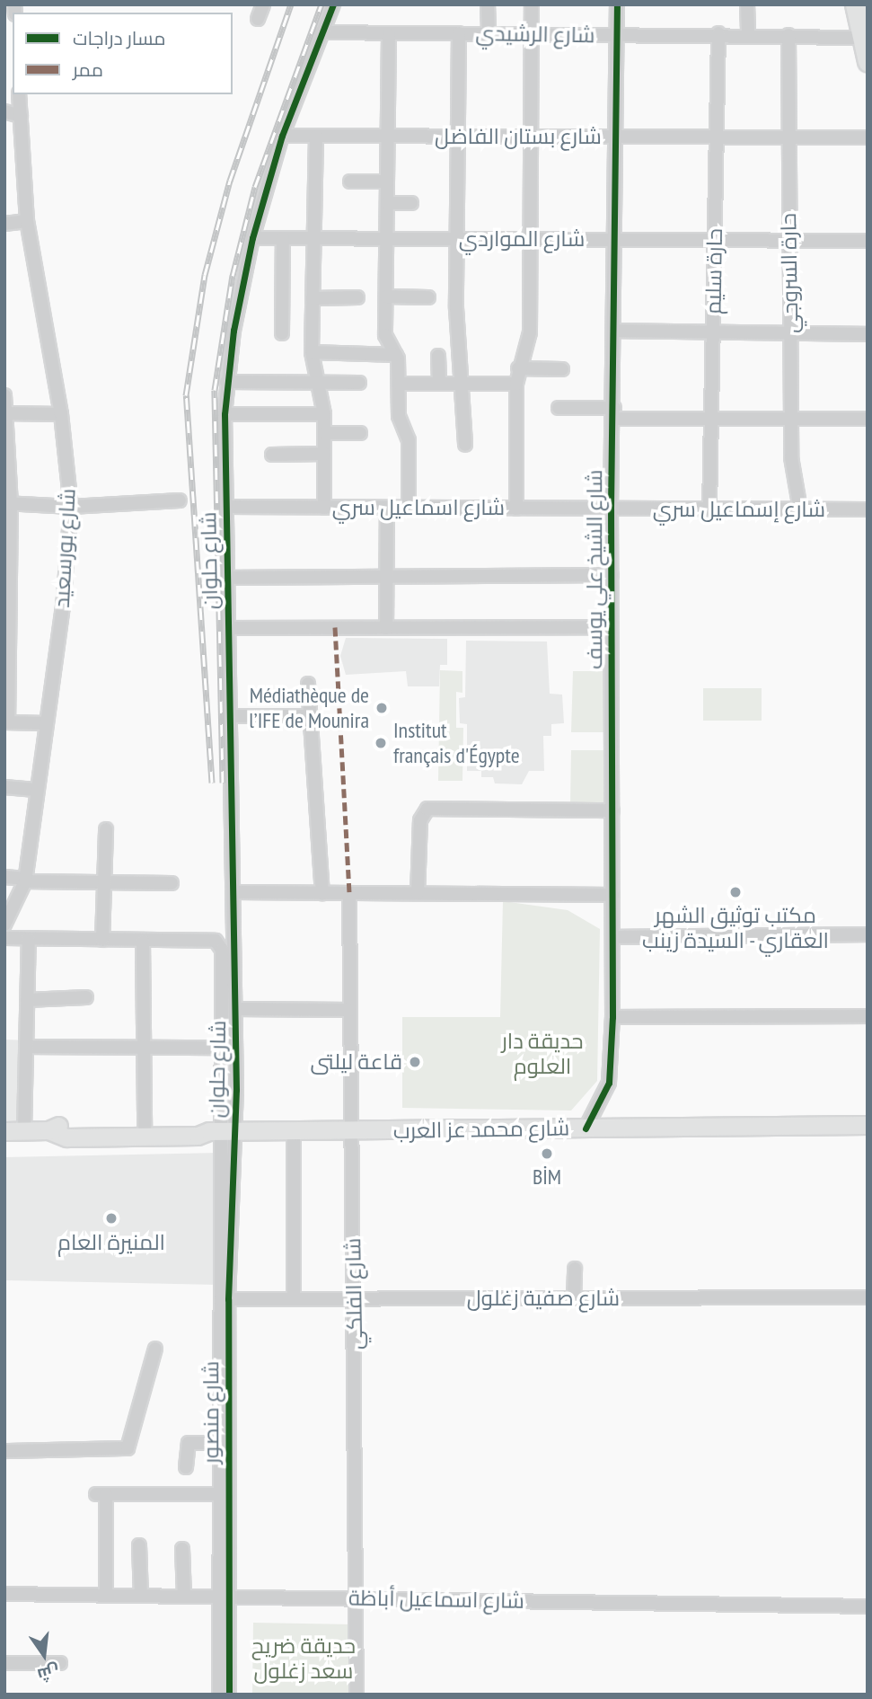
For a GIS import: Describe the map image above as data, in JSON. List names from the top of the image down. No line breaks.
{"streets":{"main road":["شارع محمد عز العرب"],"street":["شارع الرشيدي","شارع بستان الفاضل","شارع المواردي","حارة سليم","حارة السروجي","شارع اسماعيل سري","شارع إسماعيل سري","شارع بورسعيد","شارع حلوان","شارع الشيخ علي يوسف","شارع الفلكي","شارع صفية زغلول","شارع منصور","شارع اسماعيل أباظة"]},"crossings":[["شارع الرشيدي","حارة سليم"],["شارع الرشيدي","حارة السروجي"],["شارع الرشيدي","شارع حلوان"],["شارع الرشيدي","شارع الشيخ علي يوسف"],["شارع بستان الفاضل","حارة سليم"],["شارع بستان الفاضل","حارة السروجي"],["شارع بستان الفاضل","شارع حلوان"],["شارع بستان الفاضل","شارع الشيخ علي يوسف"],["شارع المواردي","حارة سليم"],["شارع المواردي","حارة السروجي"],["شارع المواردي","شارع حلوان"],["شارع المواردي","شارع الشيخ علي يوسف"],["حارة سليم","شارع إسماعيل سري"],["حارة السروجي","شارع إسماعيل سري"],["شارع اسماعيل سري","شارع إسماعيل سري"],["شارع اسماعيل سري","شارع حلوان"],["شارع اسماعيل سري","شارع الشيخ علي يوسف"],["شارع إسماعيل سري","شارع الشيخ علي يوسف"],["شارع حلوان","شارع محمد عز العرب"],["شارع حلوان","شارع منصور"],["شارع الشيخ علي يوسف","شارع محمد عز العرب"],["شارع محمد عز العرب","شارع الفلكي"],["شارع محمد عز العرب","شارع منصور"],["شارع الفلكي","شارع صفية زغلول"],["شارع الفلكي","شارع اسماعيل أباظة"],["شارع صفية زغلول","شارع منصور"],["شارع منصور","شارع اسماعيل أباظة"]],"parks":["حديقة دار العلوم","حديقة ضريح سعد زغلول"],"places":["Médiathèque de l’IFE de Mounira","Institut français d'Égypte","مكتب توثيق الشهر العقاري - السيدة زينب","قاعة ليلتى","BİM","المنيرة العام"],"legend":["مسار دراجات","ممر"],"north":"bottom"}
